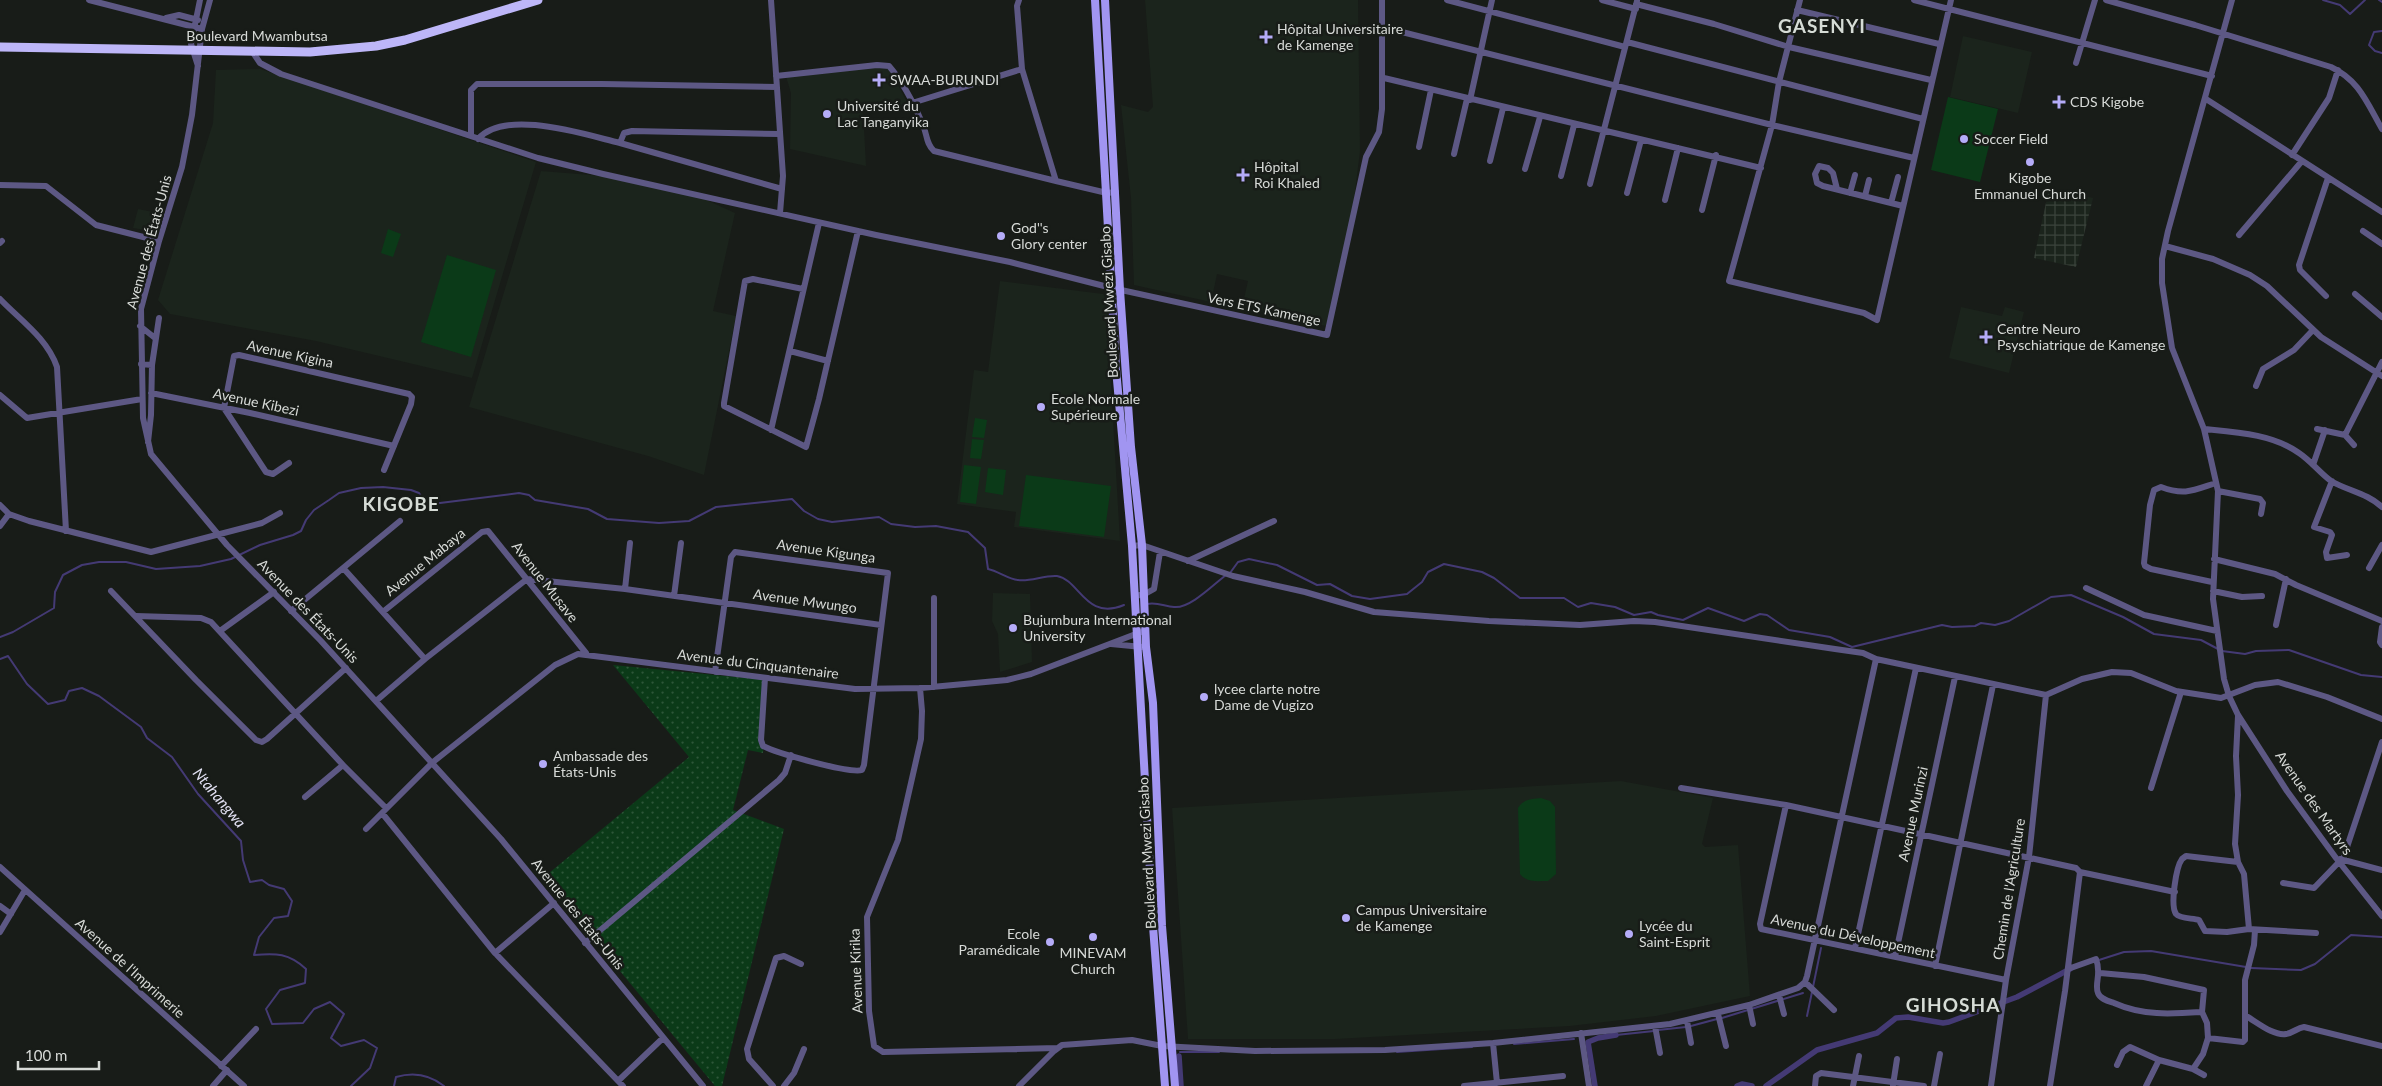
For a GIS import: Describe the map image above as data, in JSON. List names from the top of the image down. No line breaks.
{"streets":{"highway":["Boulevard Mwambutsa"],"main road":["Boulevard Mwezi Gisabo"],"street":["Avenue des États-Unis","Vers ETS Kamenge","Avenue Kigina","Avenue Kibezi","Avenue Kigunga","Avenue Mabaya","Avenue Musave","Avenue Mwungo","Avenue du Cinquantenaire","Avenue des Martyrs","Avenue Murinzi","Chemin de l'Agriculture","Avenue du Développement","Avenue de l'Imprimerie","Avenue Kirika"]},"crossings":[["Boulevard Mwambutsa","Avenue des États-Unis"],["Avenue des États-Unis","Avenue du Cinquantenaire"],["Boulevard Mwezi Gisabo","Vers ETS Kamenge"],["Boulevard Mwezi Gisabo","Avenue du Cinquantenaire"],["Avenue Kigina","Avenue Kibezi"],["Avenue Kigunga","Avenue Mwungo"],["Avenue Kigunga","Avenue du Cinquantenaire"],["Avenue Mabaya","Avenue Musave"],["Avenue Musave","Avenue Mwungo"],["Avenue Musave","Avenue du Cinquantenaire"],["Avenue du Cinquantenaire","Avenue Kirika"],["Avenue Murinzi","Avenue du Développement"],["Chemin de l'Agriculture","Avenue du Développement"]],"districts":["GASENYI","KIGOBE","GIHOSHA"],"water":["Ntahangwa"],"places":{"health":["Hôpital Universitaire de Kamenge","SWAA-BURUNDI","CDS Kigobe","Hôpital Roi Khaled","Centre Neuro Psyschiatrique de Kamenge"],"other":["Université du Lac Tanganyika","Soccer Field","Kigobe Emmanuel Church","God''s Glory center","Ecole Normale Supérieure","Bujumbura International University","lycee clarte notre Dame de Vugizo","Ambassade des États-Unis","Campus Universitaire de Kamenge","Lycée du Saint-Esprit","MINEVAM Church","Ecole Paramédicale"]},"scale_bar":"100 m"}
